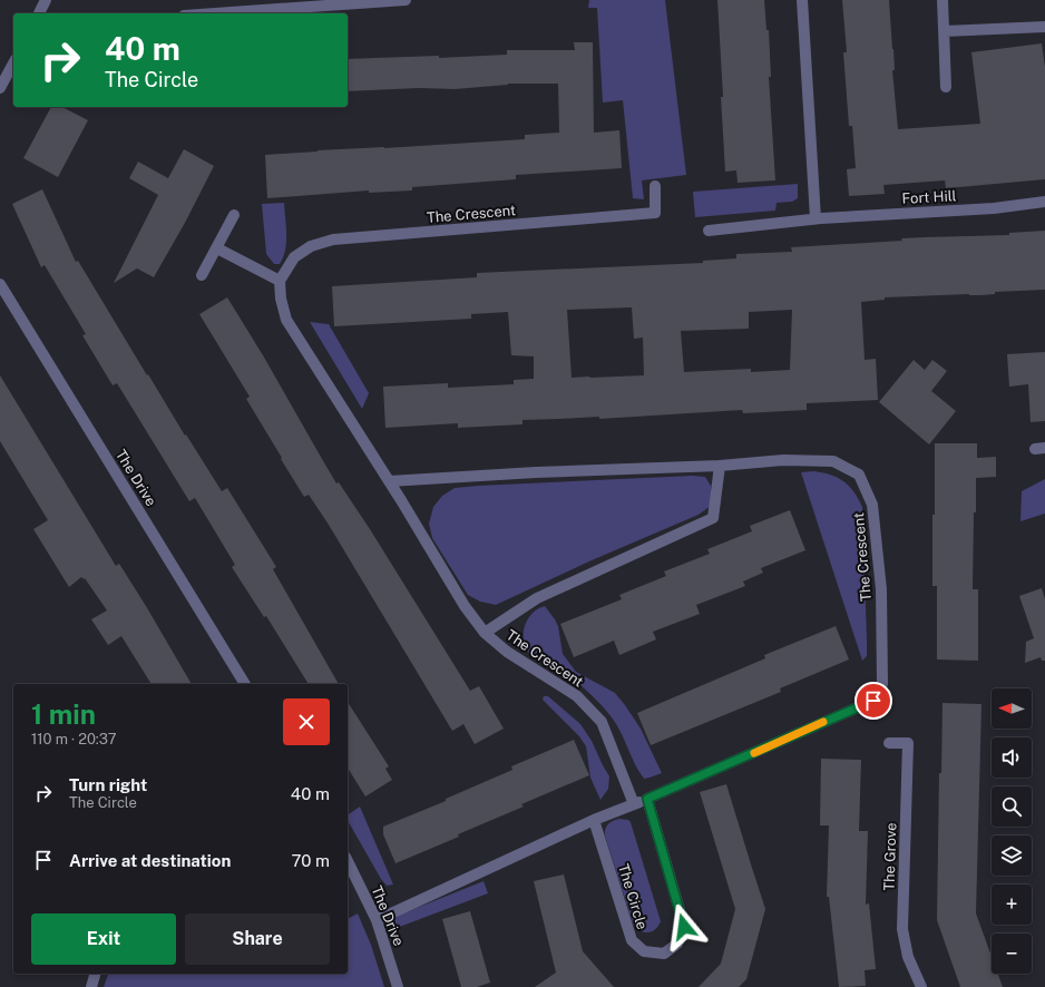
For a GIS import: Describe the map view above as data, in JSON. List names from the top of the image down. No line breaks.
{"streets":{"street":["Fort Hill","The Crescent","The Drive","The Grove","The Circle"]},"crossings":[["The Crescent","The Circle"]],"north":"left","page":{"turn":["40 m","The Circle"],"heading":["1 min","110 m · 20:37"],"map_buttons":["+","−"],"list":[{"name":"Turn right","note":"The Circle","value":"40 m"},{"name":"Arrive at destination","value":"70 m"}],"buttons":["Exit","Share"]}}
